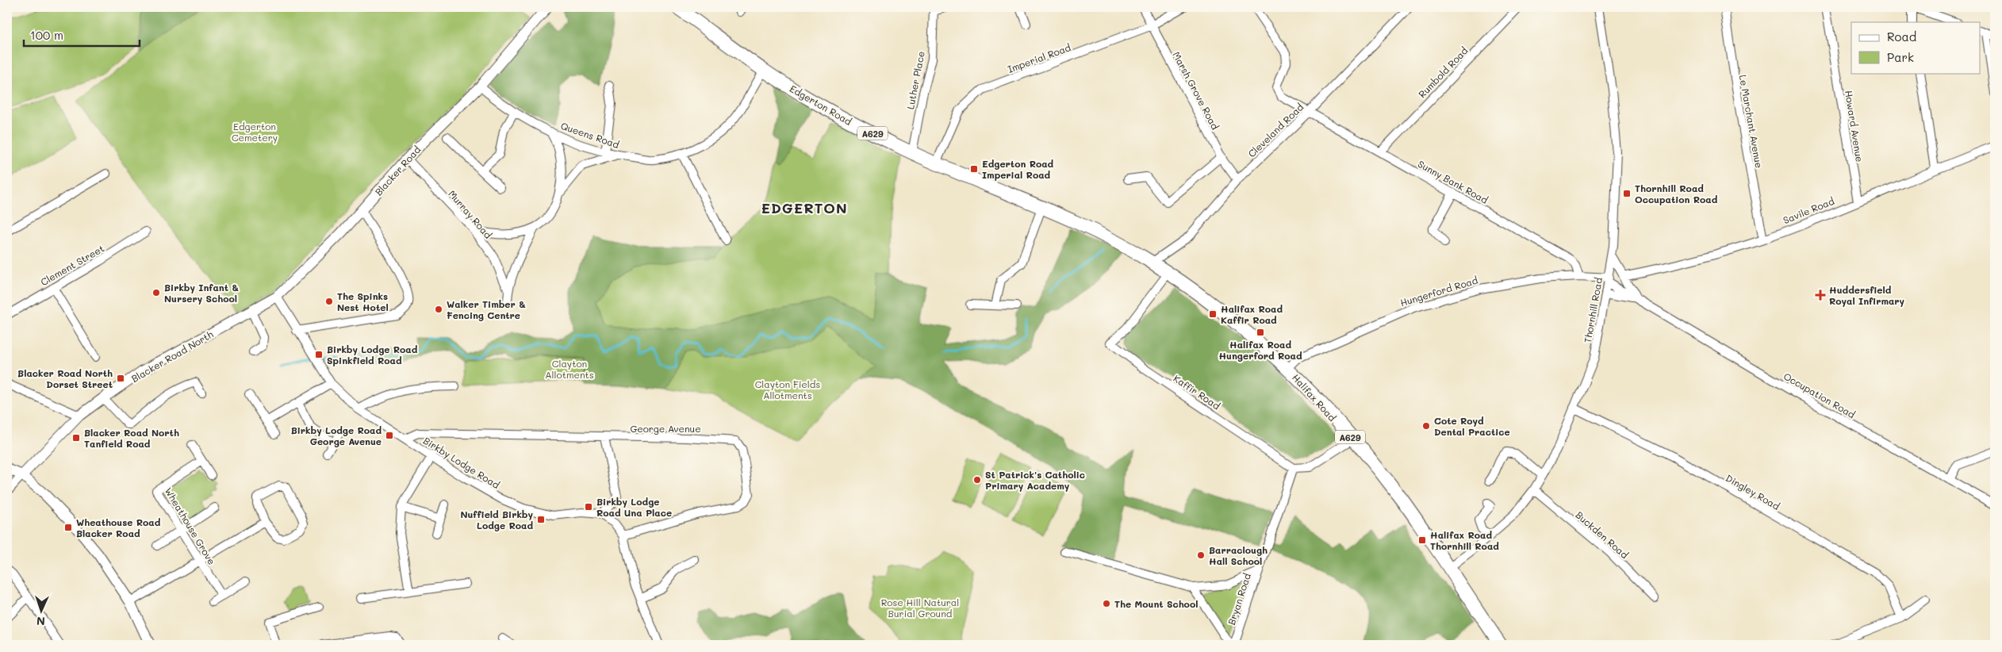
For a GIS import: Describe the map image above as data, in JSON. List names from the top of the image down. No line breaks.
{"streets":{"highway":["Edgerton Road","A629","Halifax Road"],"street":["Imperial Road","Rumbold Road","Luther Place","Marsh Grove Road","Le Marchant Avenue","Howard Avenue","Cleveland Road","Queens Road","Blacker Road","Sunny Bank Road","Savile Road","Murray Road","Clement Street","Hungerford Road","Thornhill Road","Blacker Road North","Kaffir Road","Occupation Road","George Avenue","Birkby Lodge Road","Dingley Road","Wheathouse Grove","Buckden Road","Bryan Road"]},"crossings":[["Imperial Road","Marsh Grove Road"],["Imperial Road","Edgerton Road"],["Rumbold Road","Sunny Bank Road"],["Luther Place","Edgerton Road"],["Marsh Grove Road","Cleveland Road"],["Edgerton Road","Queens Road"],["Edgerton Road","Halifax Road"],["Le Marchant Avenue","Savile Road"],["Howard Avenue","Savile Road"],["Cleveland Road","Sunny Bank Road"],["Cleveland Road","Halifax Road"],["Queens Road","Blacker Road"],["Blacker Road","Murray Road"],["Blacker Road","Blacker Road North"],["Blacker Road","Birkby Lodge Road"],["Sunny Bank Road","Hungerford Road"],["Savile Road","Occupation Road"],["Hungerford Road","Thornhill Road"],["Hungerford Road","Occupation Road"],["Hungerford Road","Halifax Road"],["Thornhill Road","Occupation Road"],["Thornhill Road","Halifax Road"],["Thornhill Road","Dingley Road"],["Thornhill Road","Buckden Road"],["Kaffir Road","Halifax Road"],["Kaffir Road","Bryan Road"],["George Avenue","Birkby Lodge Road"]],"districts":["EDGERTON"],"parks":["Edgerton Cemetery","Clayton Allotments","Clayton Fields Allotments","Rose Hill Natural Burial Ground"],"places":{"transit":["Edgerton Road Imperial Road","Thornhill Road Occupation Road","Halifax Road Kaffir Road","Halifax Road Hungerford Road","Birkby Lodge Road Spinkfield Road","Blacker Road North Dorset Street","Birkby Lodge Road George Avenue","Blacker Road North Tanfield Road","Birkby Lodge Road Una Place","Nuffield Birkby Lodge Road","Wheathouse Road Blacker Road","Halifax Road Thornhill Road"],"other":["Birkby Infant & Nursery School","The Spinks Nest Hotel","Walker Timber & Fencing Centre","Cote Royd Dental Practice","St Patrick's Catholic Primary Academy","Barraclough Hall School","The Mount School"],"health":["Huddersfield Royal Infirmary"]},"legend":["Road","Park"],"scale_bar":"100 m","north":"bottom"}
